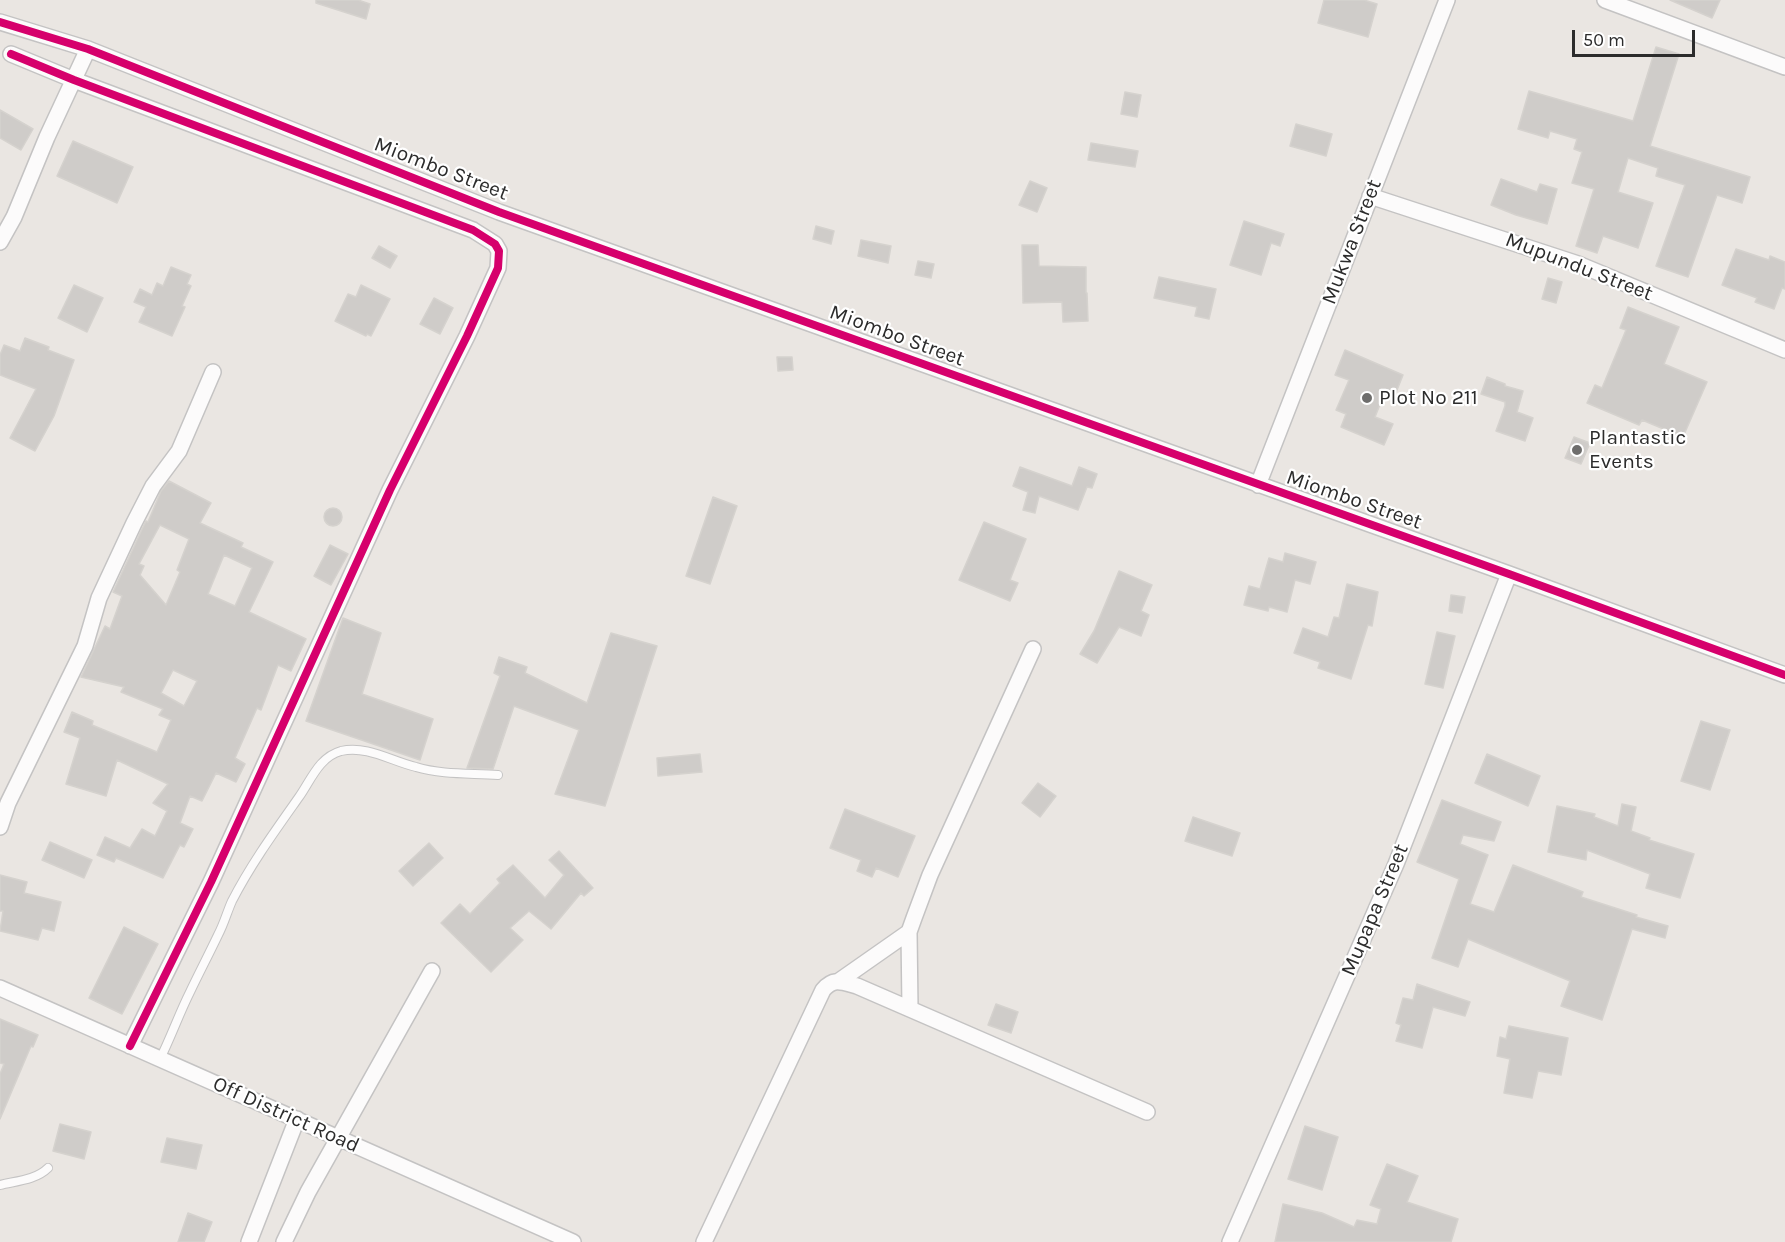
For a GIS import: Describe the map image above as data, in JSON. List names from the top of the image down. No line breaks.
{"streets":{"street":["Miombo Street","Mukwa Street","Mupundu Street","Mupapa Street","Off District Road"]},"crossings":[["Miombo Street","Mukwa Street"],["Miombo Street","Mupapa Street"],["Mukwa Street","Mupundu Street"]],"places":["Plot No 211","Plantastic Events"],"scale_bar":"50 m"}
